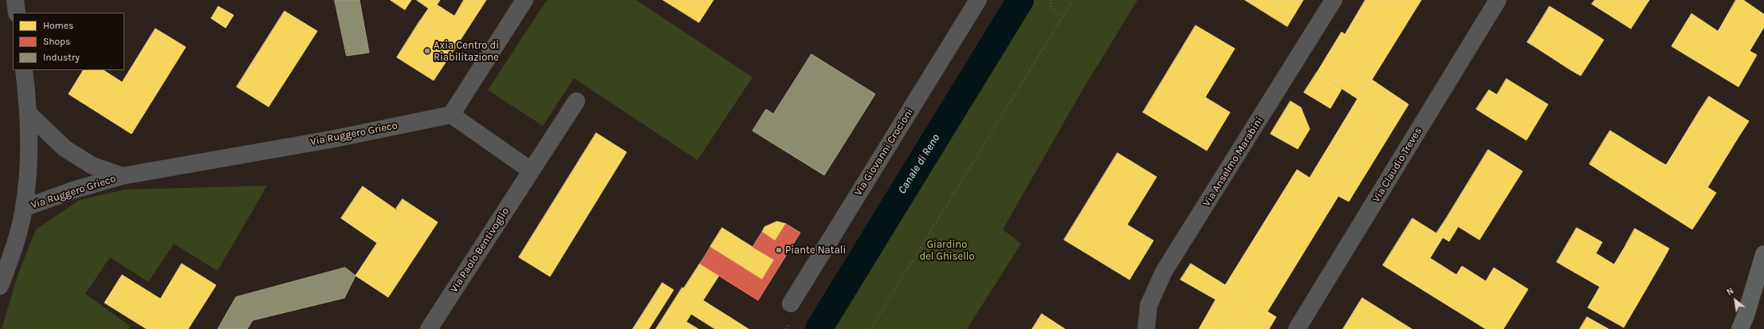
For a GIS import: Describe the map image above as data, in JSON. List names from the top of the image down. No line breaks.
{"streets":{"street":["Via Ruggero Grieco","Via Giovanni Crocioni","Via Anselmo Marabini","Via Claudio Treves","Via Paolo Bentivoglio"]},"water":["Canale di Reno"],"parks":["Giardino del Ghisello"],"places":["Axia Centro di Riabilitazione","Piante Natali"],"legend":["Homes","Shops","Industry"],"north":"top left"}
